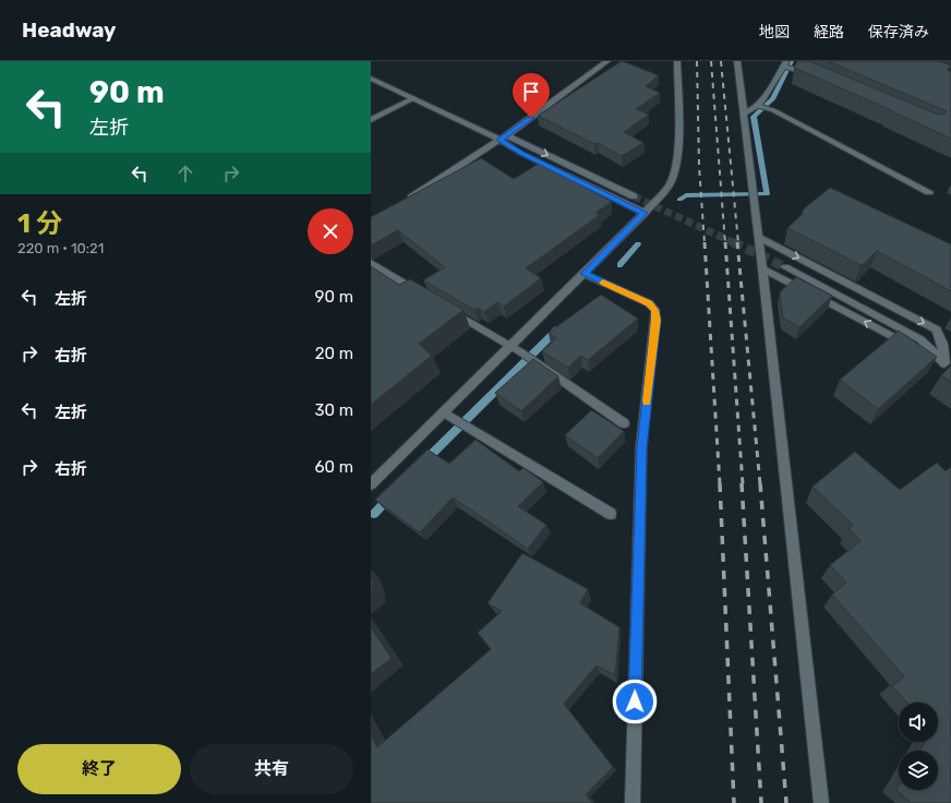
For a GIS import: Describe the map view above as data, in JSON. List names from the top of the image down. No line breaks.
{"page":{"header":"Headway","nav":["地図","経路","保存済み"],"turn":["90 m","左折"],"heading":["1 分","220 m · 10:21"],"list":[{"name":"左折","value":"90 m"},{"name":"右折","value":"20 m"},{"name":"左折","value":"30 m"},{"name":"右折","value":"60 m"}],"buttons":["終了","共有"]}}
